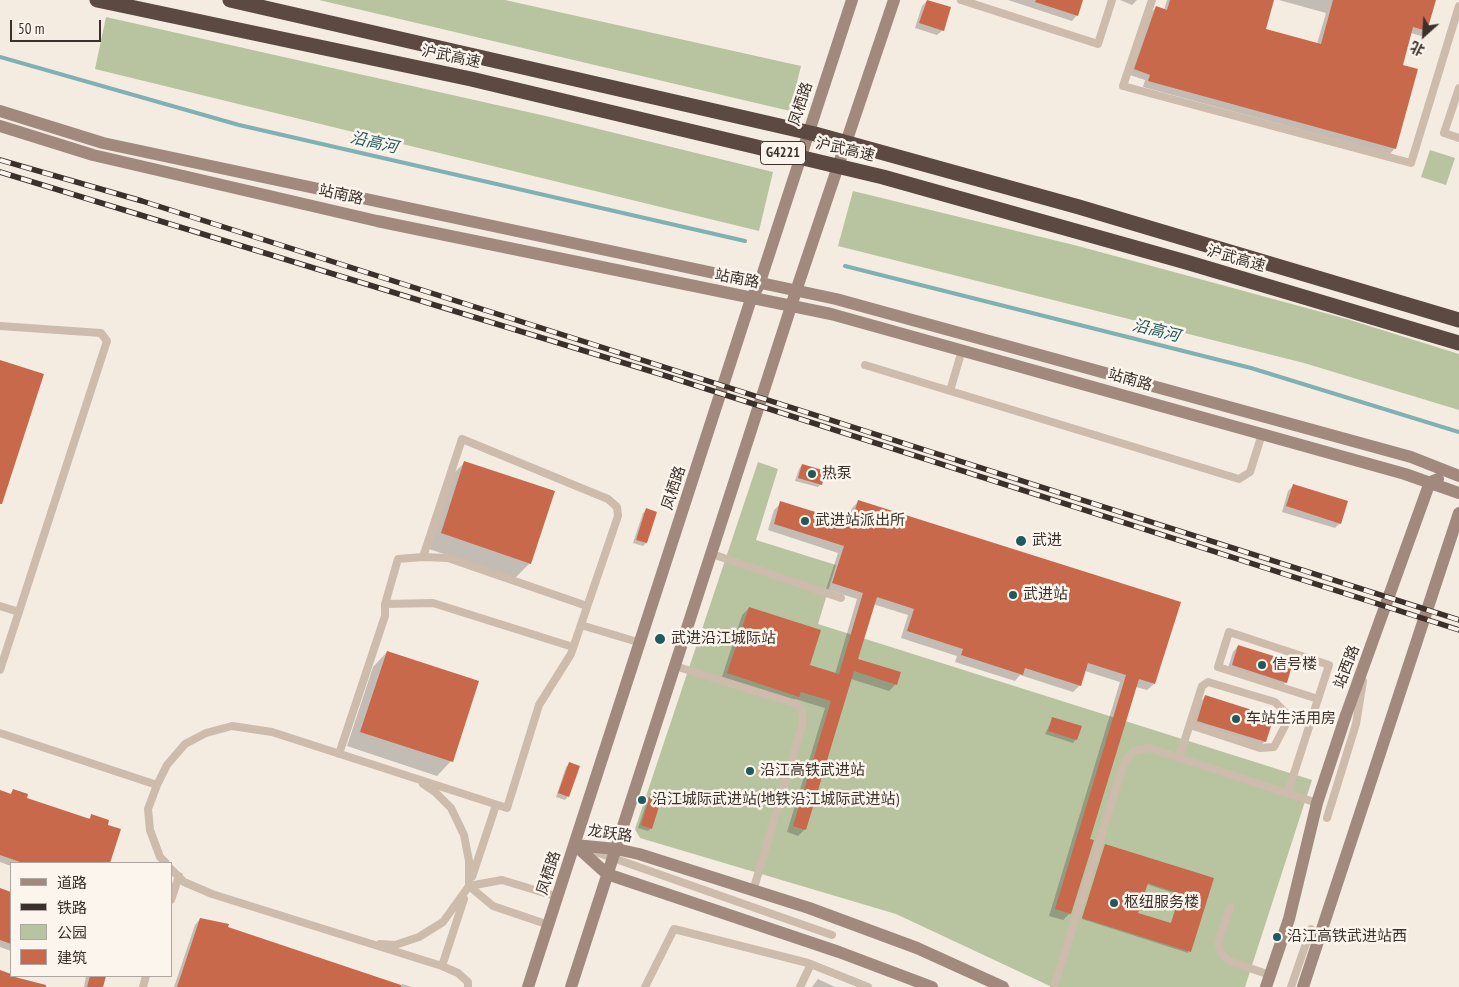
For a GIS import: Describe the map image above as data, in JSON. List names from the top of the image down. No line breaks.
{"streets":{"highway":["沪武高速","G4221"],"street":["凤栖路","站南路","站西路","龙跃路"]},"crossings":[["凤栖路","站南路"],["凤栖路","龙跃路"],["站南路","站西路"]],"water":["沿高河"],"places":["热泵","武进站派出所","武进","武进站","武进沿江城际站","信号楼","车站生活用房","沿江高铁武进站","沿江城际武进站(地铁沿江城际武进站)","枢纽服务楼","沿江高铁武进站西"],"legend":["道路","铁路","公园","建筑"],"scale_bar":"50 m","north":"bottom left"}
